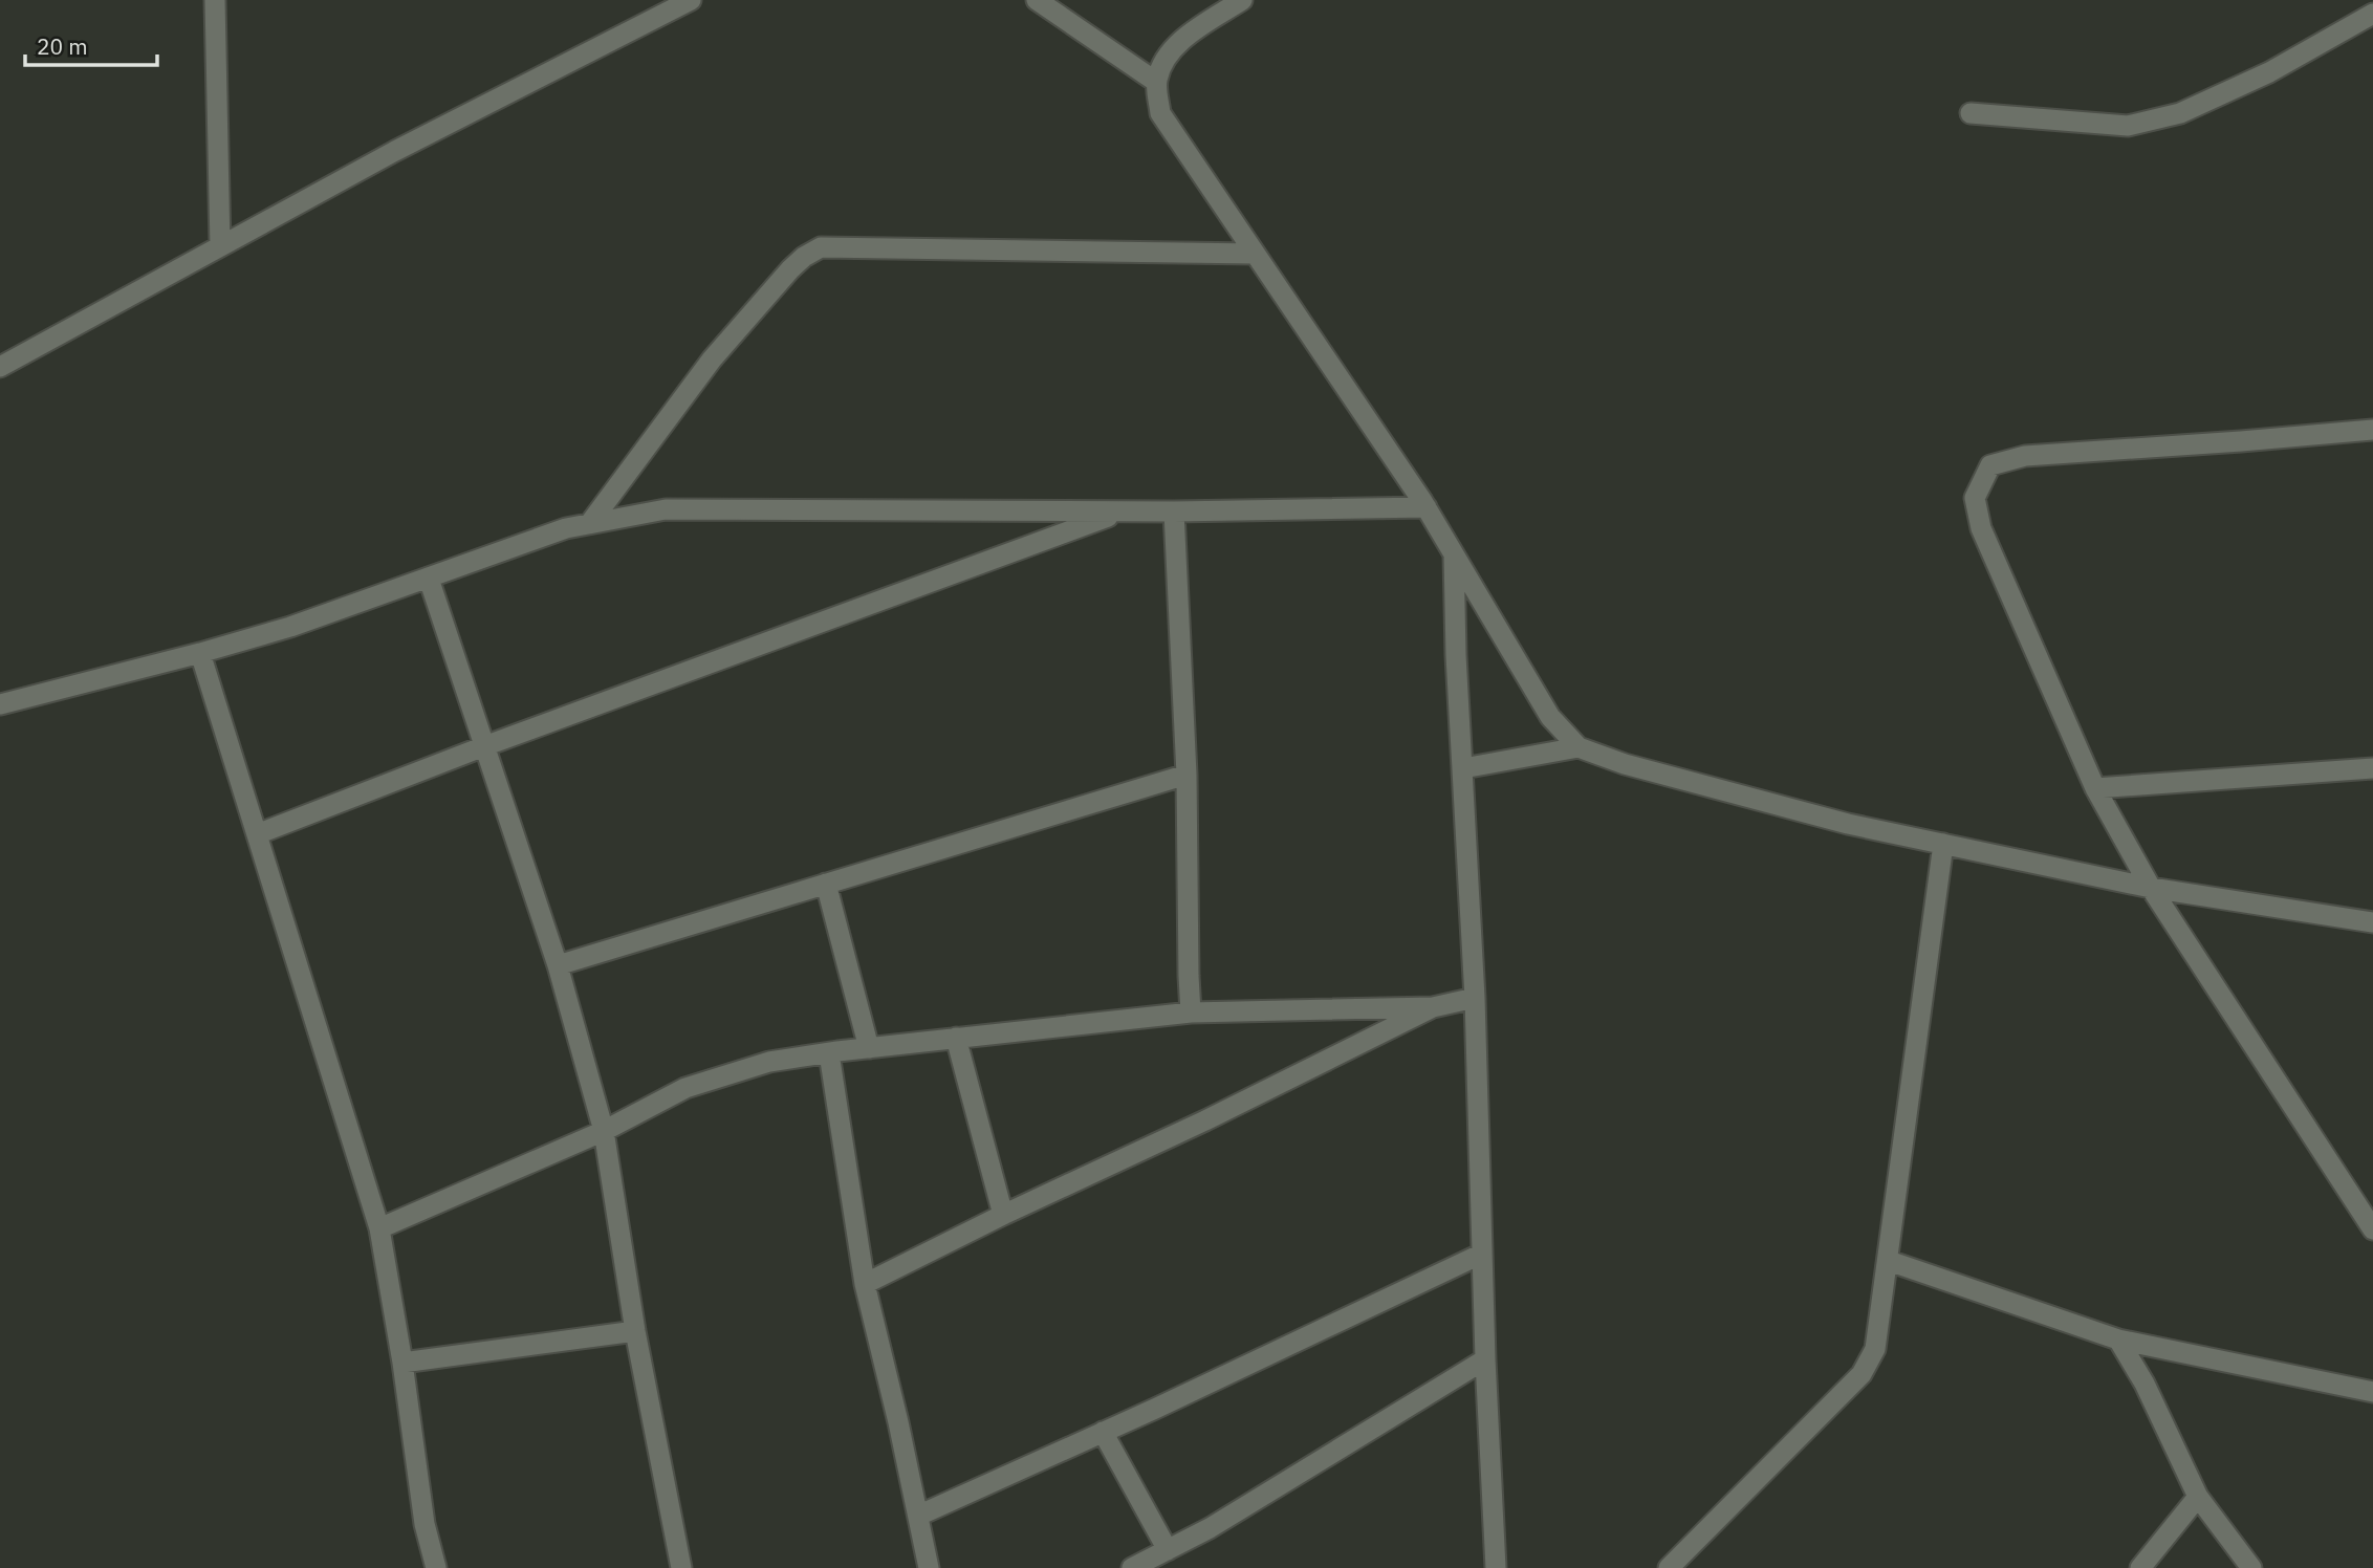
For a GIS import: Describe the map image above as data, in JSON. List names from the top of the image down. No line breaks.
{"scale_bar":"20 m"}
